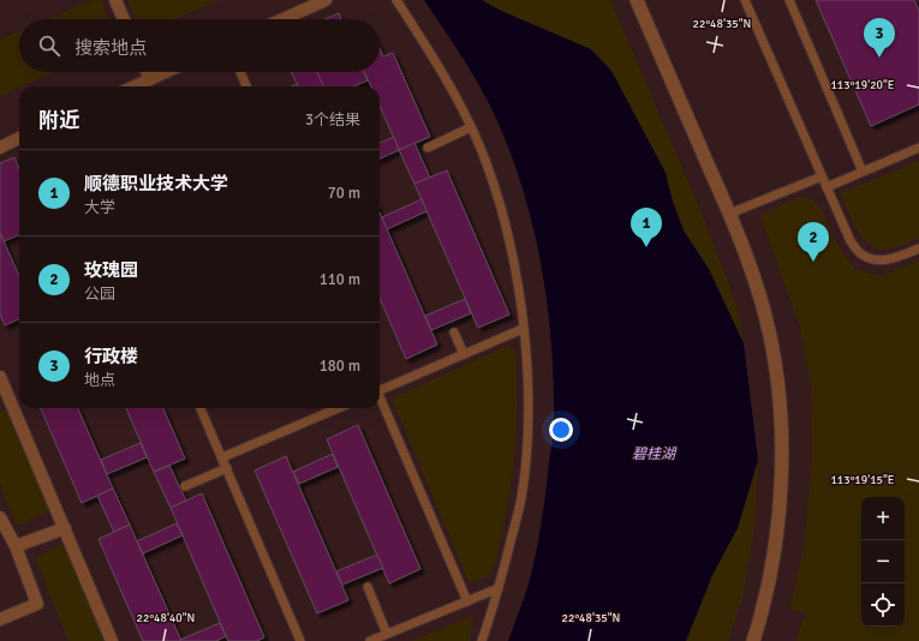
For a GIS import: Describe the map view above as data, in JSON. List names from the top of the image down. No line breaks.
{"water":["碧桂湖"],"page":{"pins":["3","1","2"],"search":"搜索地点","heading":["附近","3个结果"],"list":[{"mark":"1","name":"顺德职业技术大学","note":"大学","value":"70 m"},{"mark":"2","name":"玫瑰园","note":"公园","value":"110 m"},{"mark":"3","name":"行政楼","note":"地点","value":"180 m"}],"map_buttons":["+","−"]},"coordinates":["22°48'35\"N","113°19'20\"E","113°19'15\"E","22°48'40\"N"]}
